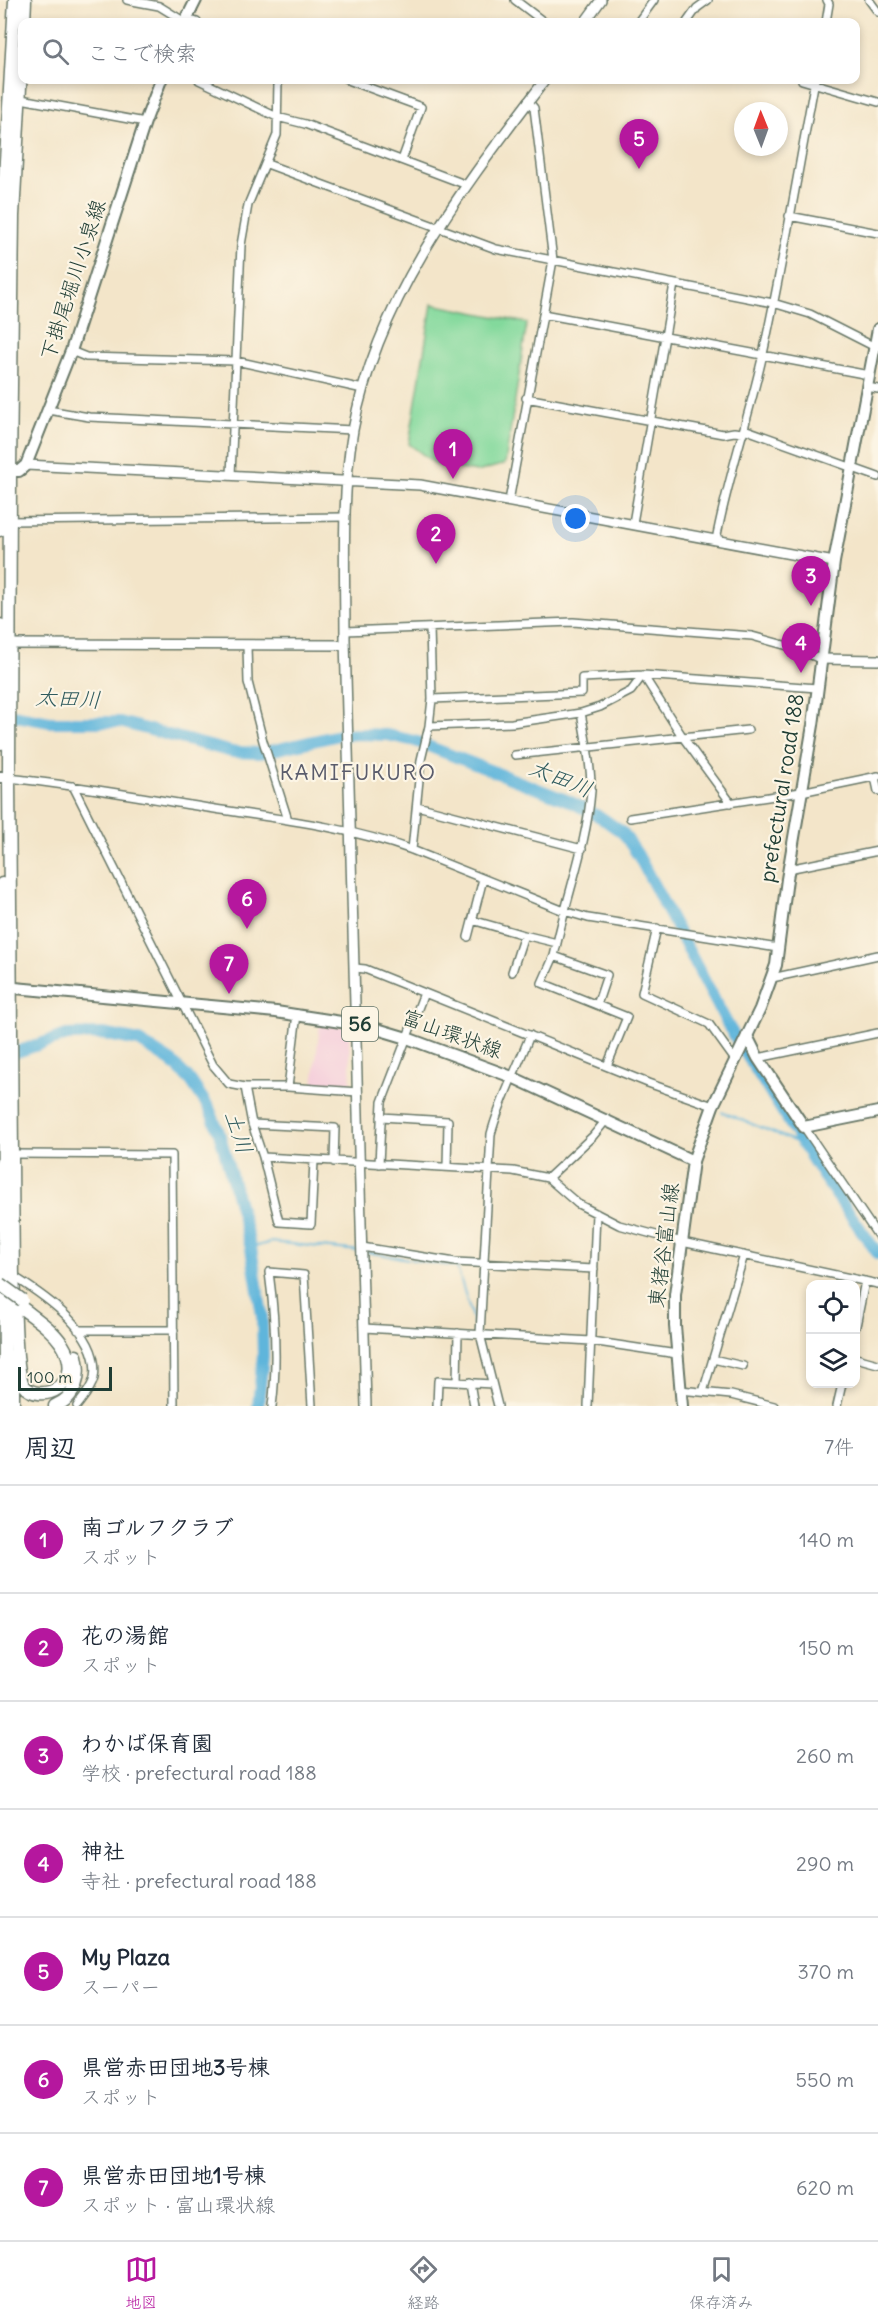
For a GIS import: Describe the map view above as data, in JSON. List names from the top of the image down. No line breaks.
{"streets":{"main road":["下掛尾堀川小泉線","prefectural road 188","56","富山環状線","東猪谷富山線"]},"crossings":[["prefectural road 188","東猪谷富山線"],["富山環状線","東猪谷富山線"]],"districts":["KAMIFUKURO"],"water":["太田川","土川"],"scale_bar":"100 m","north":"top","page":{"search":"ここで検索","pins":["5","1","2","3","4","6","7"],"scale":"100 m","heading":["周辺","7件"],"list":[{"mark":"1","name":"南ゴルフクラブ","note":"スポット","value":"140 m"},{"mark":"2","name":"花の湯館","note":"スポット","value":"150 m"},{"mark":"3","name":"わかば保育園","note":"学校 · prefectural road 188","value":"260 m"},{"mark":"4","name":"神社","note":"寺社 · prefectural road 188","value":"290 m"},{"mark":"5","name":"My Plaza","note":"スーパー","value":"370 m"},{"mark":"6","name":"県営赤田団地3号棟","note":"スポット","value":"550 m"},{"mark":"7","name":"県営赤田団地1号棟","note":"スポット · 富山環状線","value":"620 m"}],"nav":["地図","経路","保存済み"]}}
